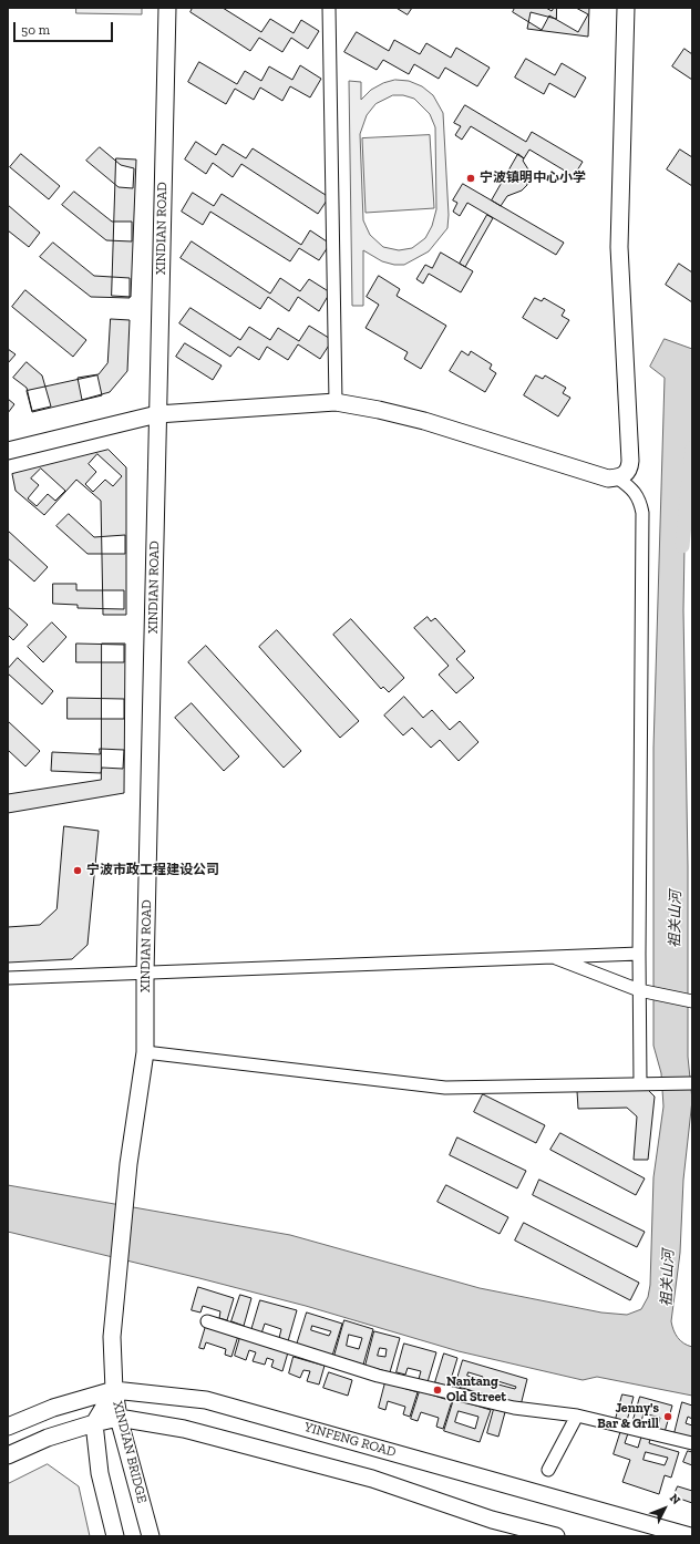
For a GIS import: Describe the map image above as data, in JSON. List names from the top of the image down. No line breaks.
{"streets":{"main road":["XINDIAN ROAD","YINFENG ROAD","XINDIAN BRIDGE"]},"crossings":[["XINDIAN ROAD","YINFENG ROAD"],["XINDIAN ROAD","XINDIAN BRIDGE"],["YINFENG ROAD","XINDIAN BRIDGE"]],"water":["祖关山河"],"places":["宁波镇明中心小学","宁波市政工程建设公司","Nantang Old Street","Jenny's Bar & Grill"],"scale_bar":"50 m","north":"top right"}
